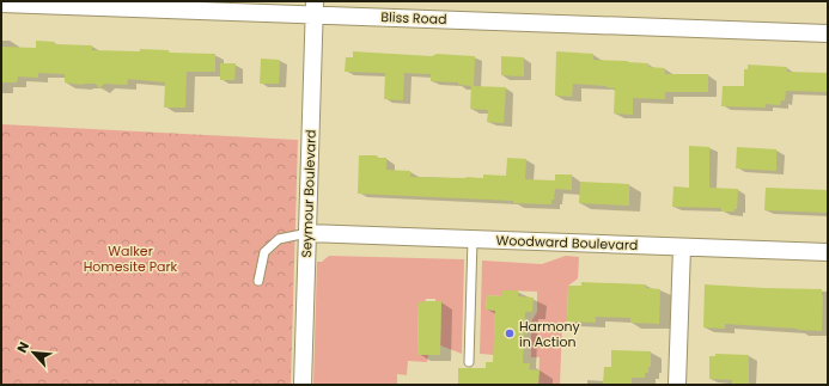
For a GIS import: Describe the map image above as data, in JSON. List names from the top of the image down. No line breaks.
{"streets":{"street":["Bliss Road","Seymour Boulevard","Woodward Boulevard"]},"crossings":[["Bliss Road","Seymour Boulevard"],["Seymour Boulevard","Woodward Boulevard"]],"parks":["Walker Homesite Park"],"places":["Harmony in Action"],"north":"top left"}
